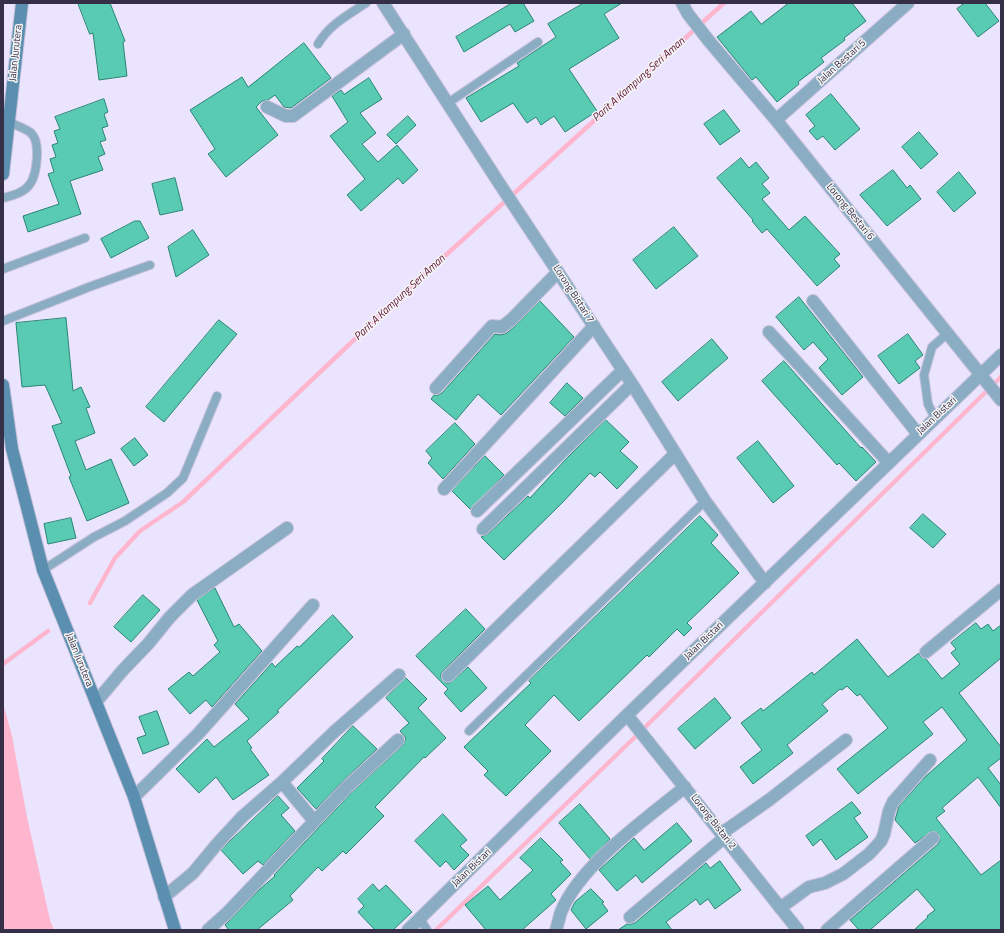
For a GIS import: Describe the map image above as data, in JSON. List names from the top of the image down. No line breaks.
{"streets":{"street":["Jalan Jurutera","Jalan Bestari 5","Lorong Bestari 6","Lorong Bistari 7","Jalan Bistari","Lorong Bistari 2"]},"crossings":[["Jalan Bestari 5","Lorong Bestari 6"],["Lorong Bestari 6","Jalan Bistari"],["Lorong Bistari 7","Jalan Bistari"],["Jalan Bistari","Lorong Bistari 2"]],"water":["Parit A Kampung Seri Aman"]}
